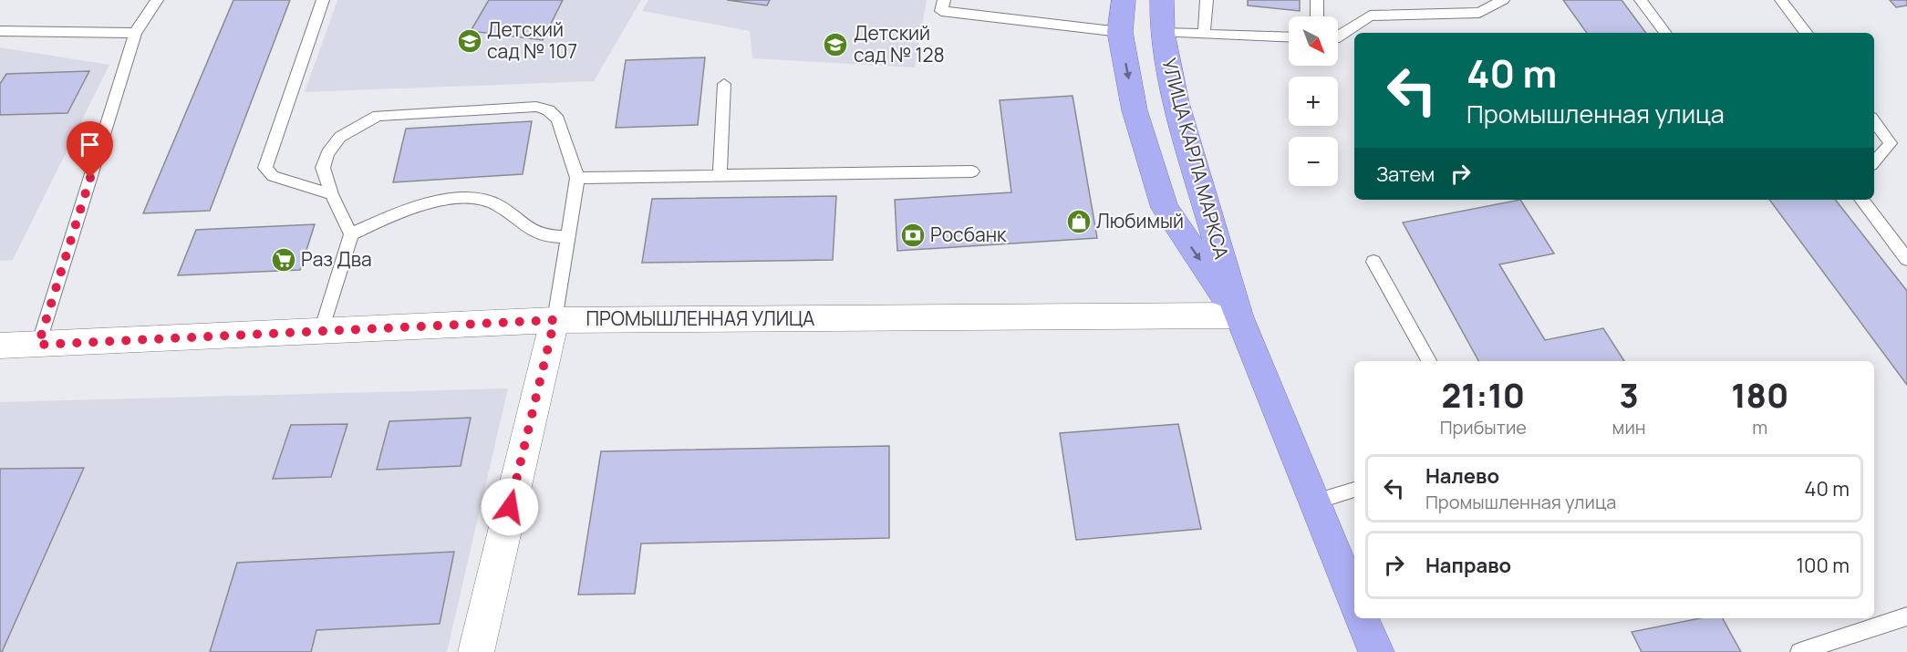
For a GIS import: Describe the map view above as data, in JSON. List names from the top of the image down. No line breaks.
{"streets":{"highway":["УЛИЦА КАРЛА МАРКСА"],"street":["ПРОМЫШЛЕННАЯ УЛИЦА"]},"crossings":[["УЛИЦА КАРЛА МАРКСА","ПРОМЫШЛЕННАЯ УЛИЦА"]],"places":{"school or university":["Детский сад № 107","Детский сад № 128"],"shop":["Любимый"],"bank":["Росбанк"],"supermarket":["Раз Два"]},"north":"bottom right","page":{"map_buttons":["+","−"],"turn":["40 m","Промышленная улица"],"then":"Затем","eta":["21:10","Прибытие","3","мин","180","m"],"list":[{"name":"Налево","note":"Промышленная улица","value":"40 m"},{"name":"Направо","value":"100 m"}]}}
